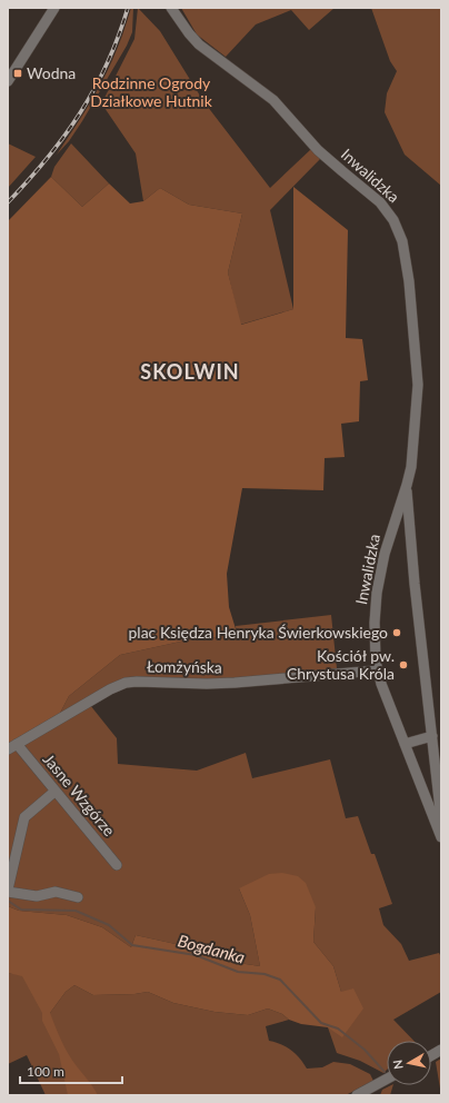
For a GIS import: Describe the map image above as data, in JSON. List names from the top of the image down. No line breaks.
{"streets":{"street":["Inwalidzka","Łomżyńska","Jasne Wzgórze"]},"crossings":[["Inwalidzka","Łomżyńska"],["Łomżyńska","Jasne Wzgórze"]],"districts":["SKOLWIN"],"water":["Bogdanka"],"parks":["Rodzinne Ogrody Działkowe Hutnik"],"places":{"transit":["Wodna"],"other":["plac Księdza Henryka Świerkowskiego","Kościół pw. Chrystusa Króla"]},"scale_bar":"100 m","north":"left"}
